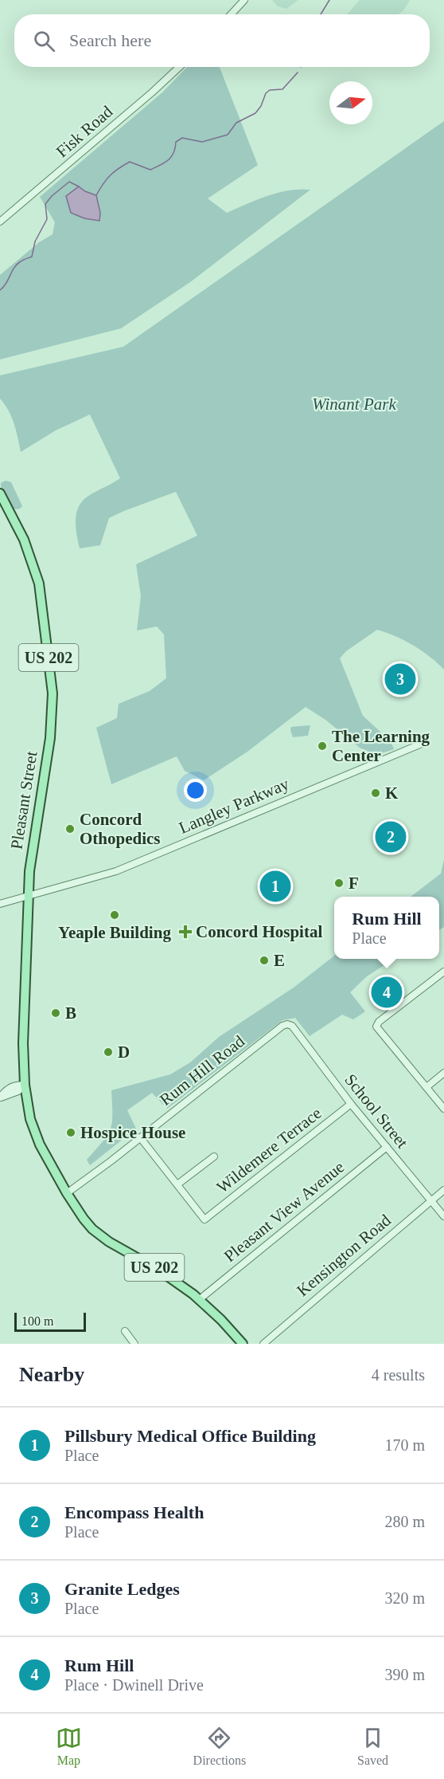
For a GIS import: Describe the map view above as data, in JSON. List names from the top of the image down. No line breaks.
{"streets":{"main road":["US 202","Pleasant Street"],"street":["Fisk Road","Langley Parkway","Rum Hill Road","School Street","Wildemere Terrace","Pleasant View Avenue","Kensington Road"]},"crossings":[["Pleasant Street","Langley Parkway"],["Pleasant Street","Rum Hill Road"],["Pleasant Street","Pleasant View Avenue"],["Rum Hill Road","School Street"],["School Street","Wildemere Terrace"],["School Street","Pleasant View Avenue"],["School Street","Kensington Road"]],"parks":["Winant Park"],"places":{"other":["The Learning Center","K","Concord Othopedics","F","Yeaple Building","E","B","D","Hospice House"],"health":["Concord Hospital"]},"scale_bar":"100 m","north":"right","page":{"search":"Search here","pins":["3","2","1","4"],"popup":["Rum Hill","Place"],"scale":"100 m","heading":["Nearby","4 results"],"list":[{"mark":"1","name":"Pillsbury Medical Office Building","note":"Place","value":"170 m"},{"mark":"2","name":"Encompass Health","note":"Place","value":"280 m"},{"mark":"3","name":"Granite Ledges","note":"Place","value":"320 m"},{"mark":"4","name":"Rum Hill","note":"Place · Dwinell Drive","value":"390 m"}],"nav":["Map","Directions","Saved"]}}
